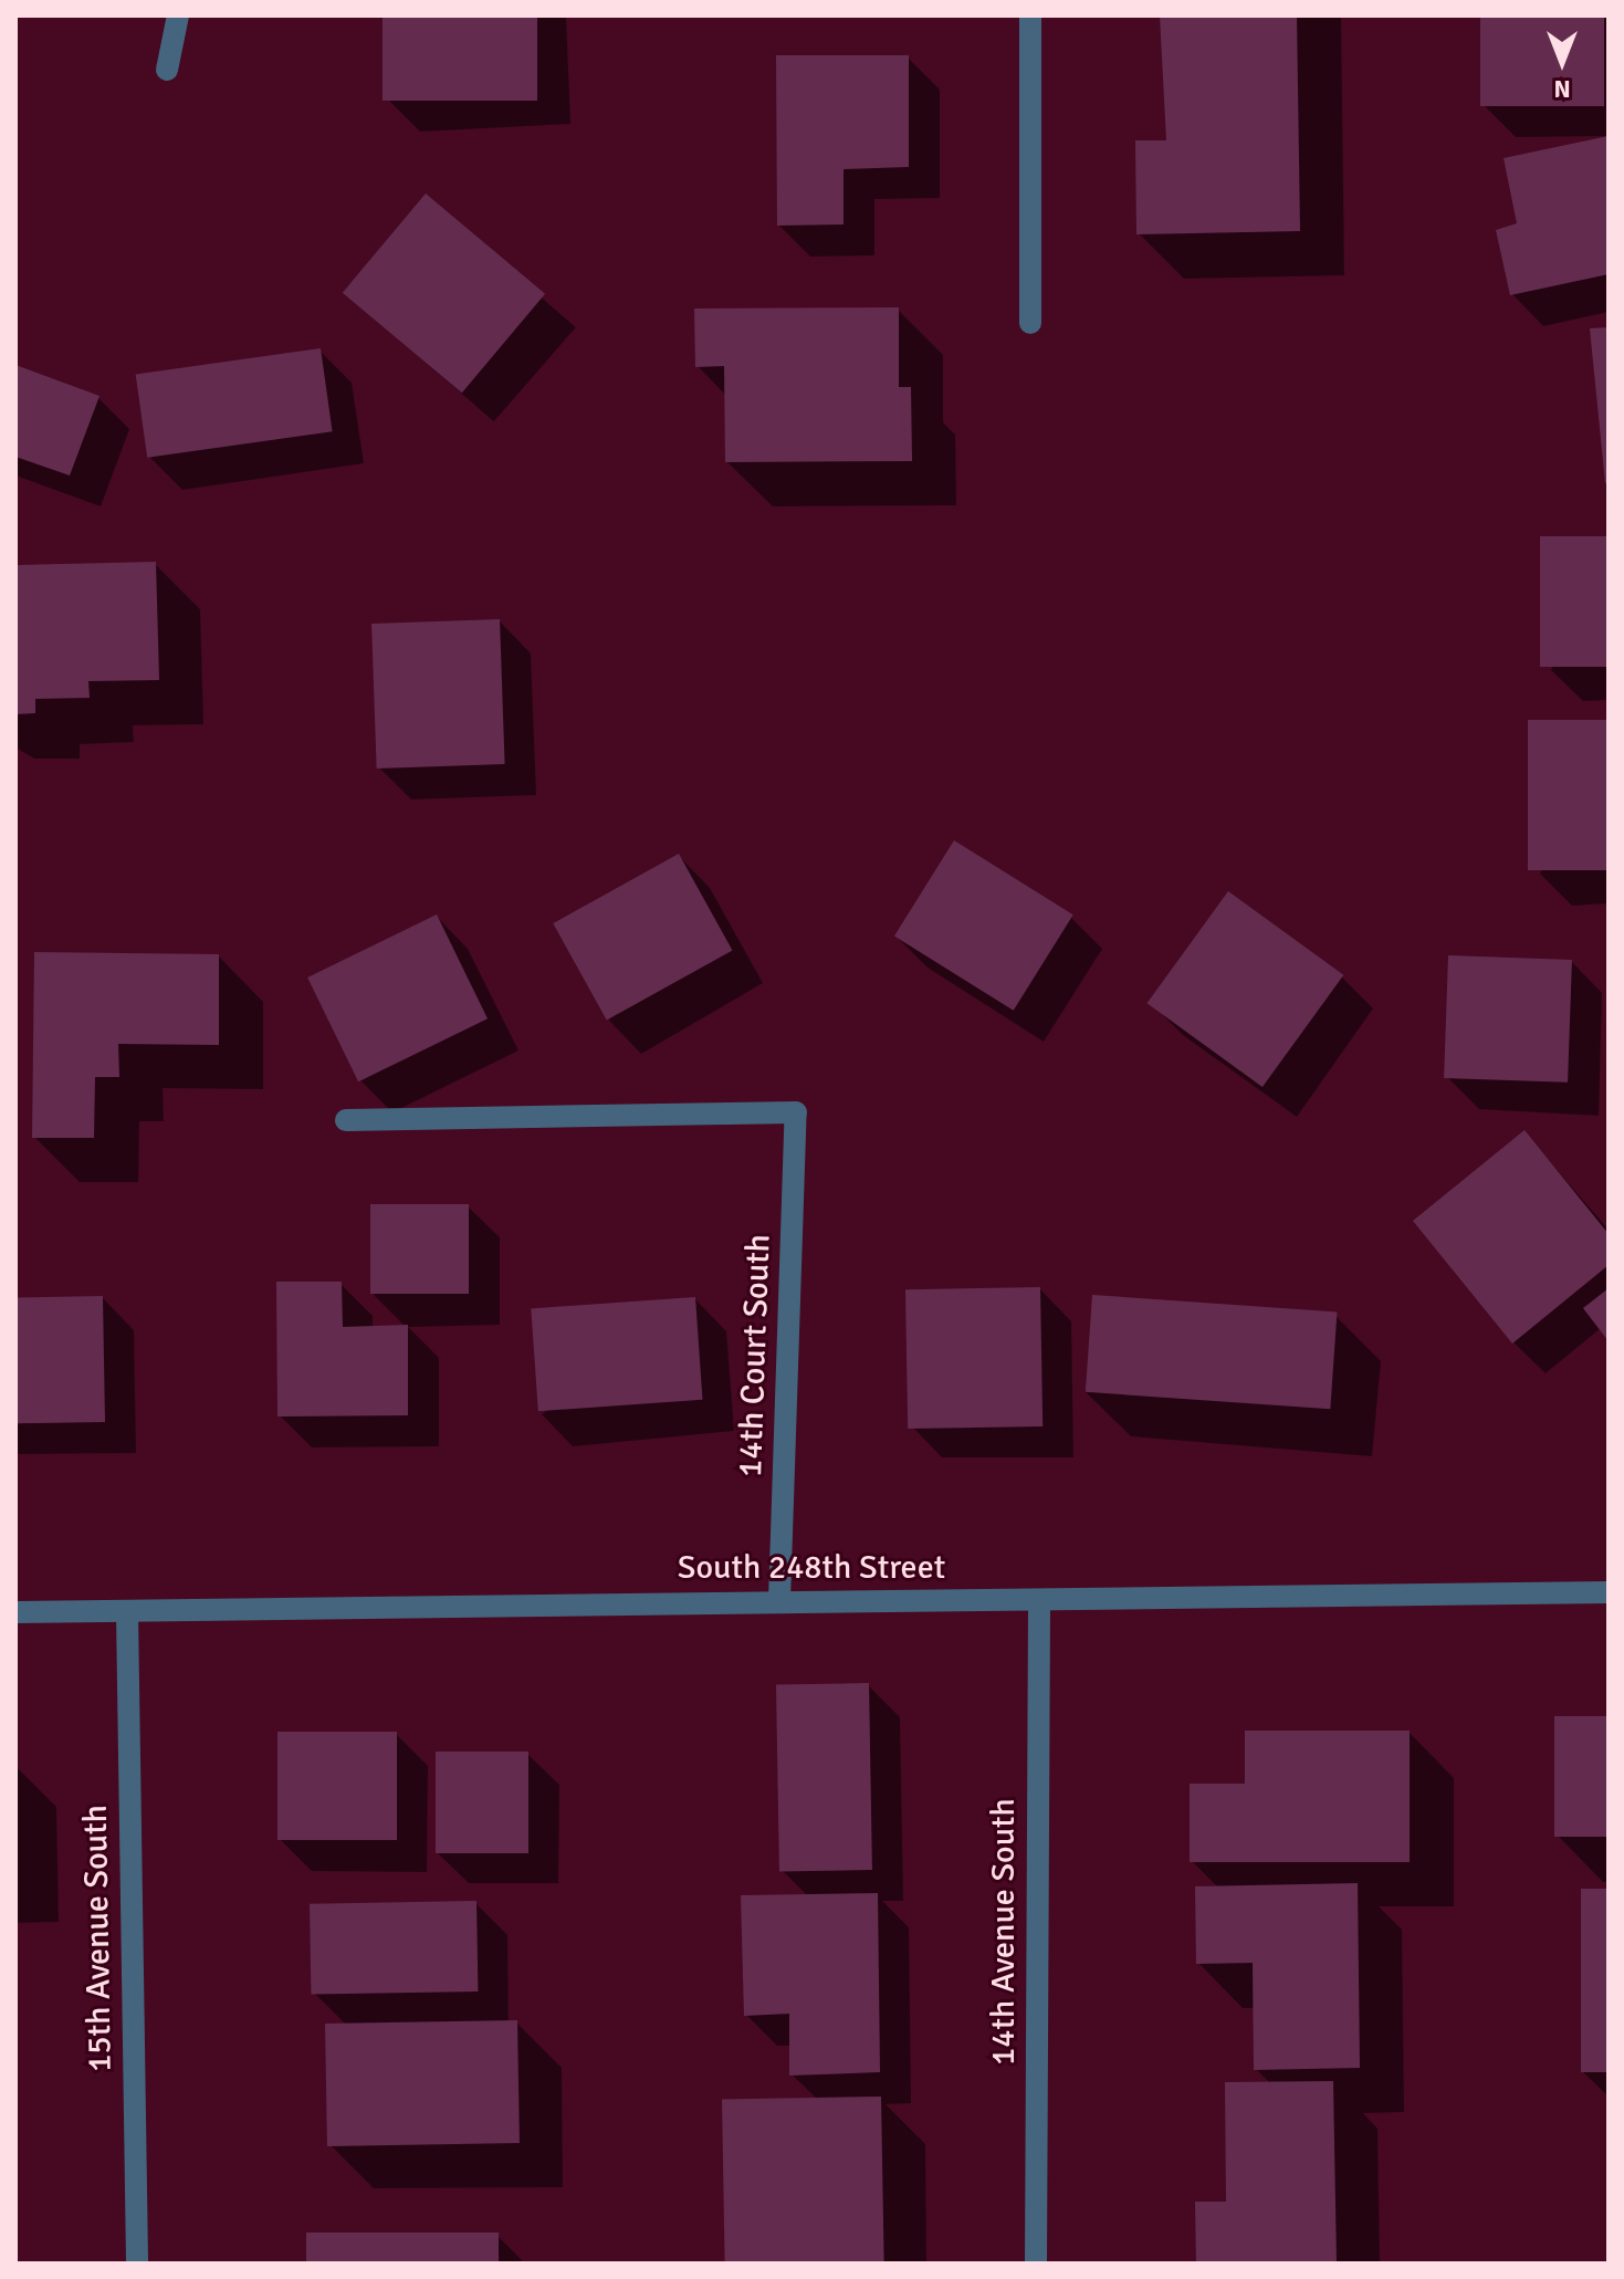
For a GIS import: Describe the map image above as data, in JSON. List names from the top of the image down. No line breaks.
{"streets":{"street":["14th Court South","South 248th Street","14th Avenue South","15th Avenue South"]},"crossings":[["14th Court South","South 248th Street"],["South 248th Street","14th Avenue South"],["South 248th Street","15th Avenue South"]],"north":"bottom"}
